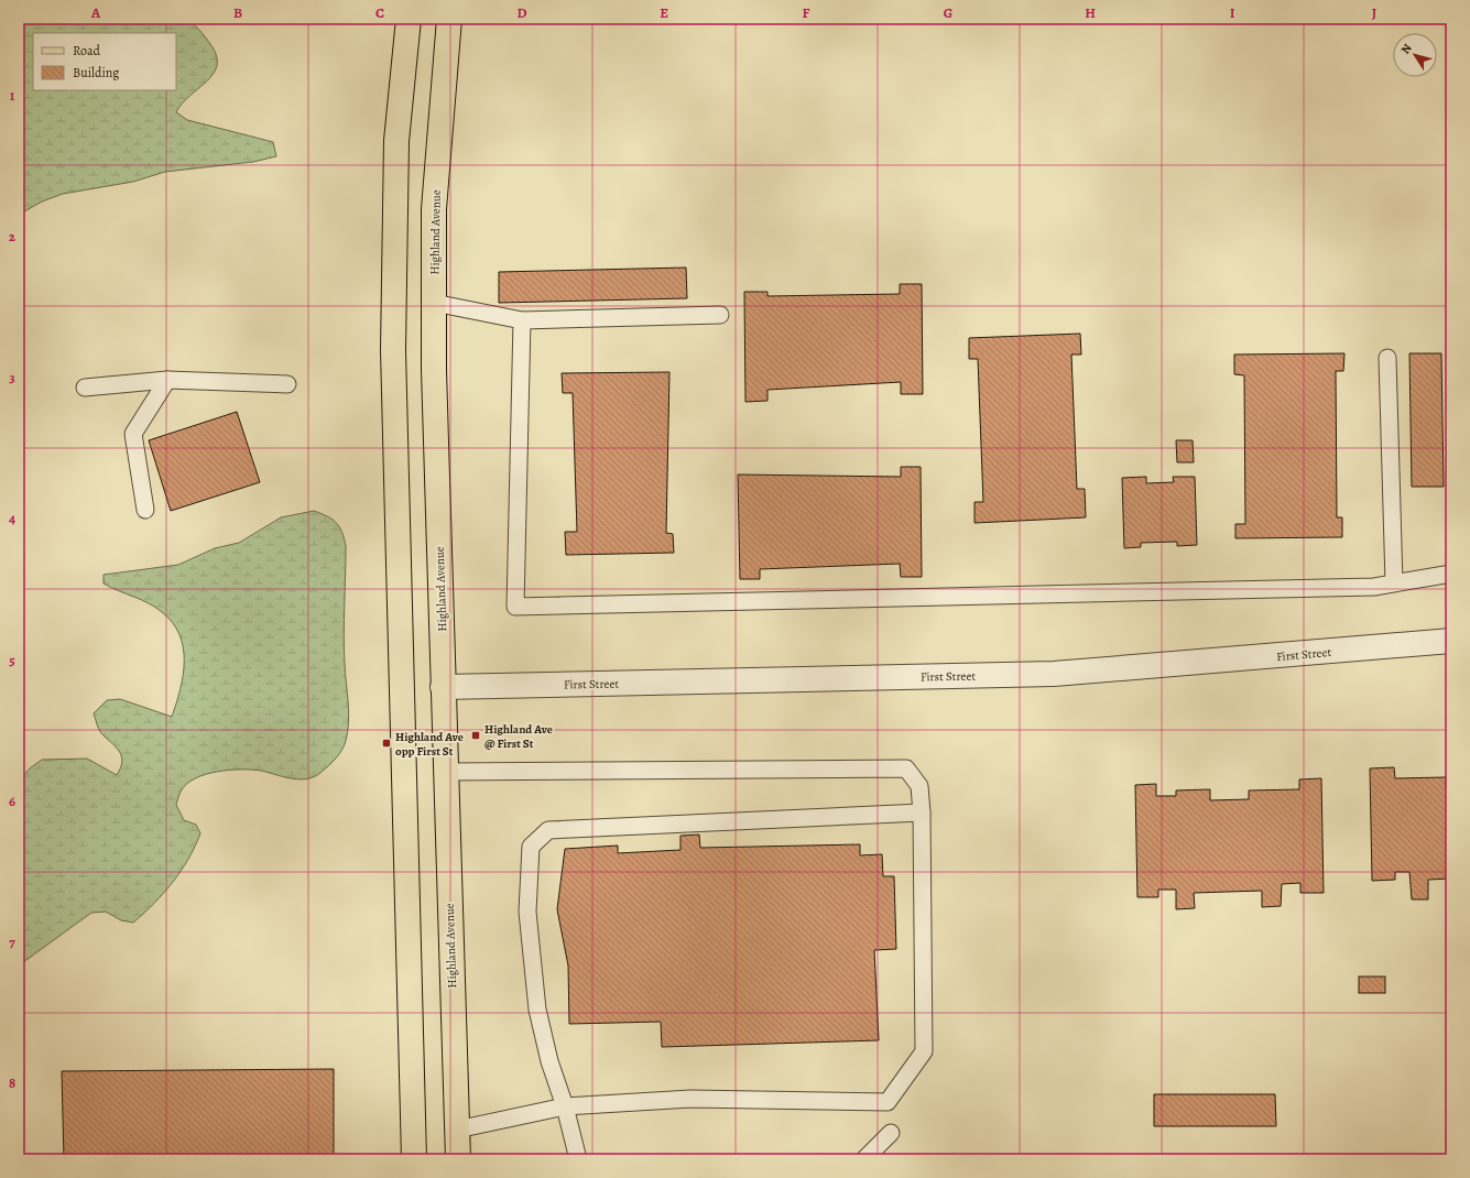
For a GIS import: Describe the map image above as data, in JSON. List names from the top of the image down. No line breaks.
{"streets":{"main road":["Highland Avenue"],"street":["First Street"]},"crossings":[["Highland Avenue","First Street"]],"places":{"transit":["Highland Ave @ First St","Highland Ave opp First St"]},"legend":["Road","Building"],"north":"top left","grid":{"columns":["A","B","C","D","E","F","G","H","I","J"],"rows":["1","2","3","4","5","6","7","8"]}}
